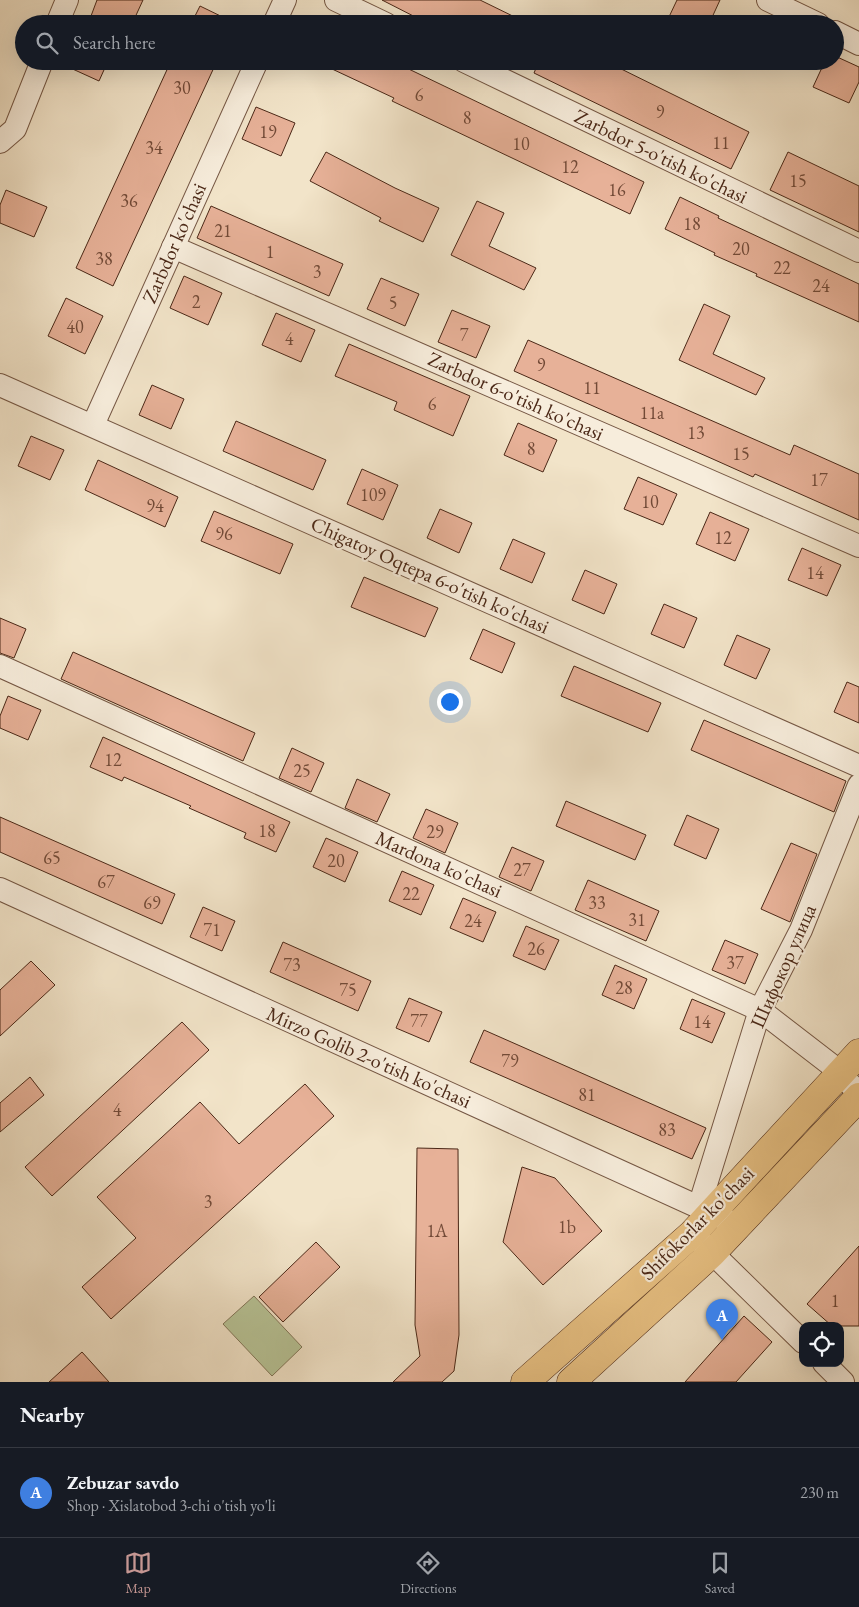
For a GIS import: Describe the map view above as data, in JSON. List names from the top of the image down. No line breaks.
{"streets":{"main road":["Shifokorlar ko'chasi"],"street":["Zarbdor 5-o'tish ko'chasi","Zarbdor ko'chasi","Zarbdor 6-o'tish ko'chasi","Chigatoy Oqtepa 6-o'tish ko'chasi","Mardona ko'chasi","Шифокор улица","Mirzo Golib 2-o'tish ko'chasi"]},"crossings":[["Zarbdor ko'chasi","Zarbdor 6-o'tish ko'chasi"],["Zarbdor ko'chasi","Chigatoy Oqtepa 6-o'tish ko'chasi"],["Mardona ko'chasi","Шифокор улица"],["Mardona ko'chasi","Shifokorlar ko'chasi"],["Шифокор улица","Mirzo Golib 2-o'tish ko'chasi"],["Шифокор улица","Shifokorlar ko'chasi"],["Mirzo Golib 2-o'tish ko'chasi","Shifokorlar ko'chasi"]],"house_numbers":["30","6","9","8","19","11","10","34","12","15","16","36","18","21","20","1","38","22","3","24","2","5","40","7","4","9","11","6","11a","13","8","15","17","109","10","94","96","12","14","12","25","18","29","65","20","27","67","22","69","33","31","24","71","26","37","73","28","75","77","14","79","81","4","83","3","1b","1А","1"],"page":{"search":"Search here","pins":"A","heading":"Nearby","list":[{"mark":"A","name":"Zebuzar savdo","note":"Shop · Xislatobod 3-chi o'tish yo'li","value":"230 m"}],"nav":["Map","Directions","Saved"]}}
